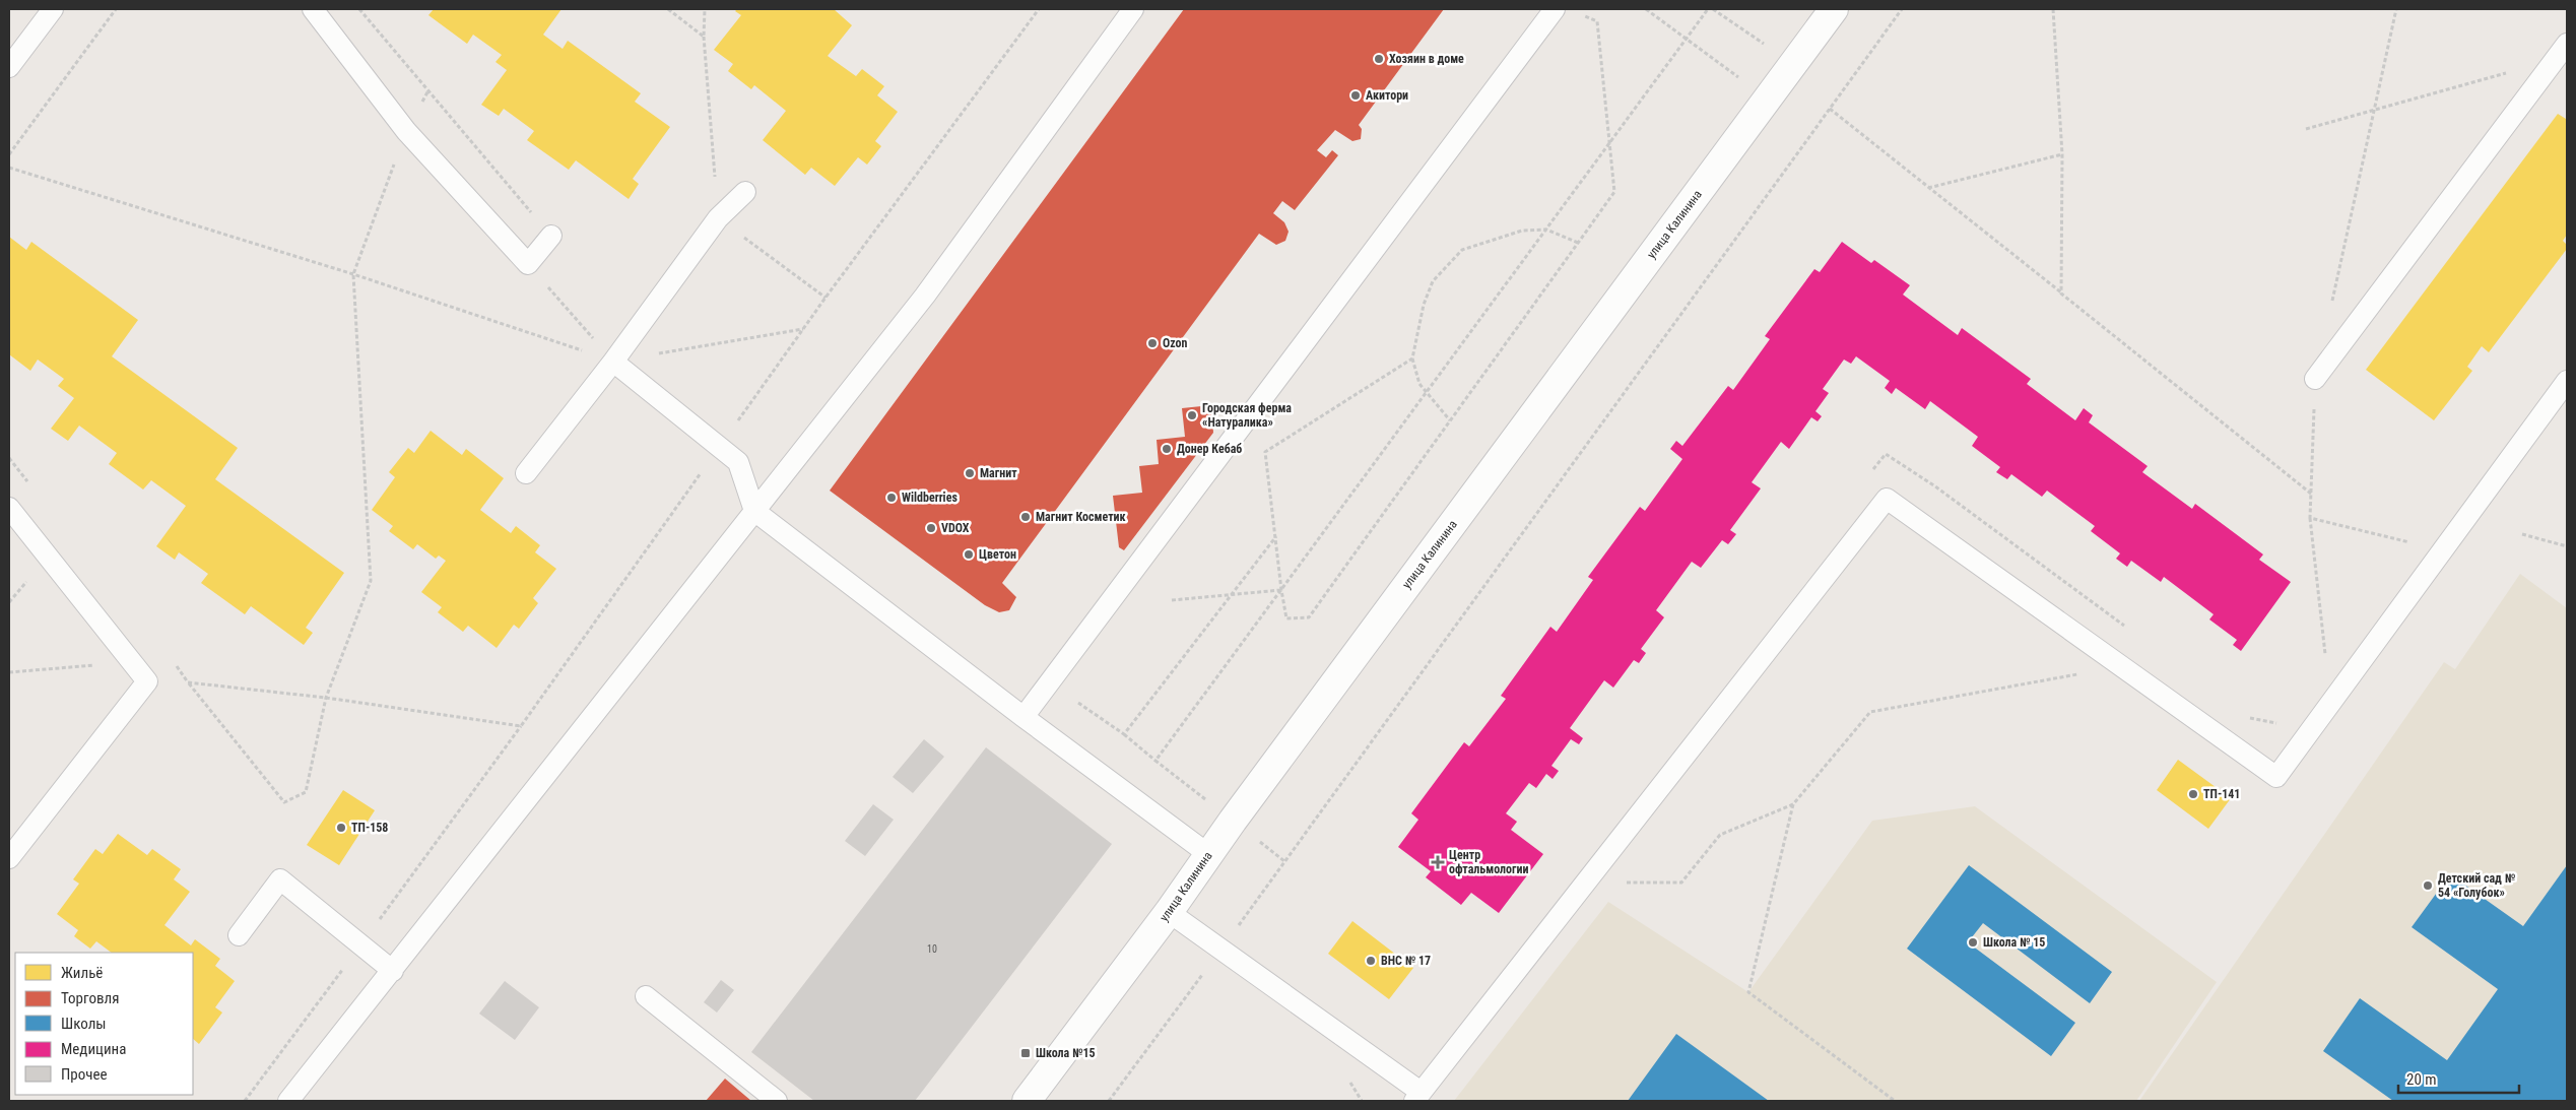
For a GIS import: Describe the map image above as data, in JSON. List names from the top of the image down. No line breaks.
{"streets":{"street":["улица Калинина"]},"places":{"other":["Хозяин в доме","Акитори","Ozon","Городская ферма «Натуралика»","Донер Кебаб","Магнит","Wildberries","Магнит Косметик","VDOX","Цветон","ТП-141","ТП-158","Детский сад № 54 «Голубок»","Школа № 15","ВНС № 17"],"health":["Центр офтальмологии"],"transit":["Школа №15"]},"house_numbers":["10"],"legend":["Жильё","Торговля","Школы","Медицина","Прочее"],"scale_bar":"20 m"}
